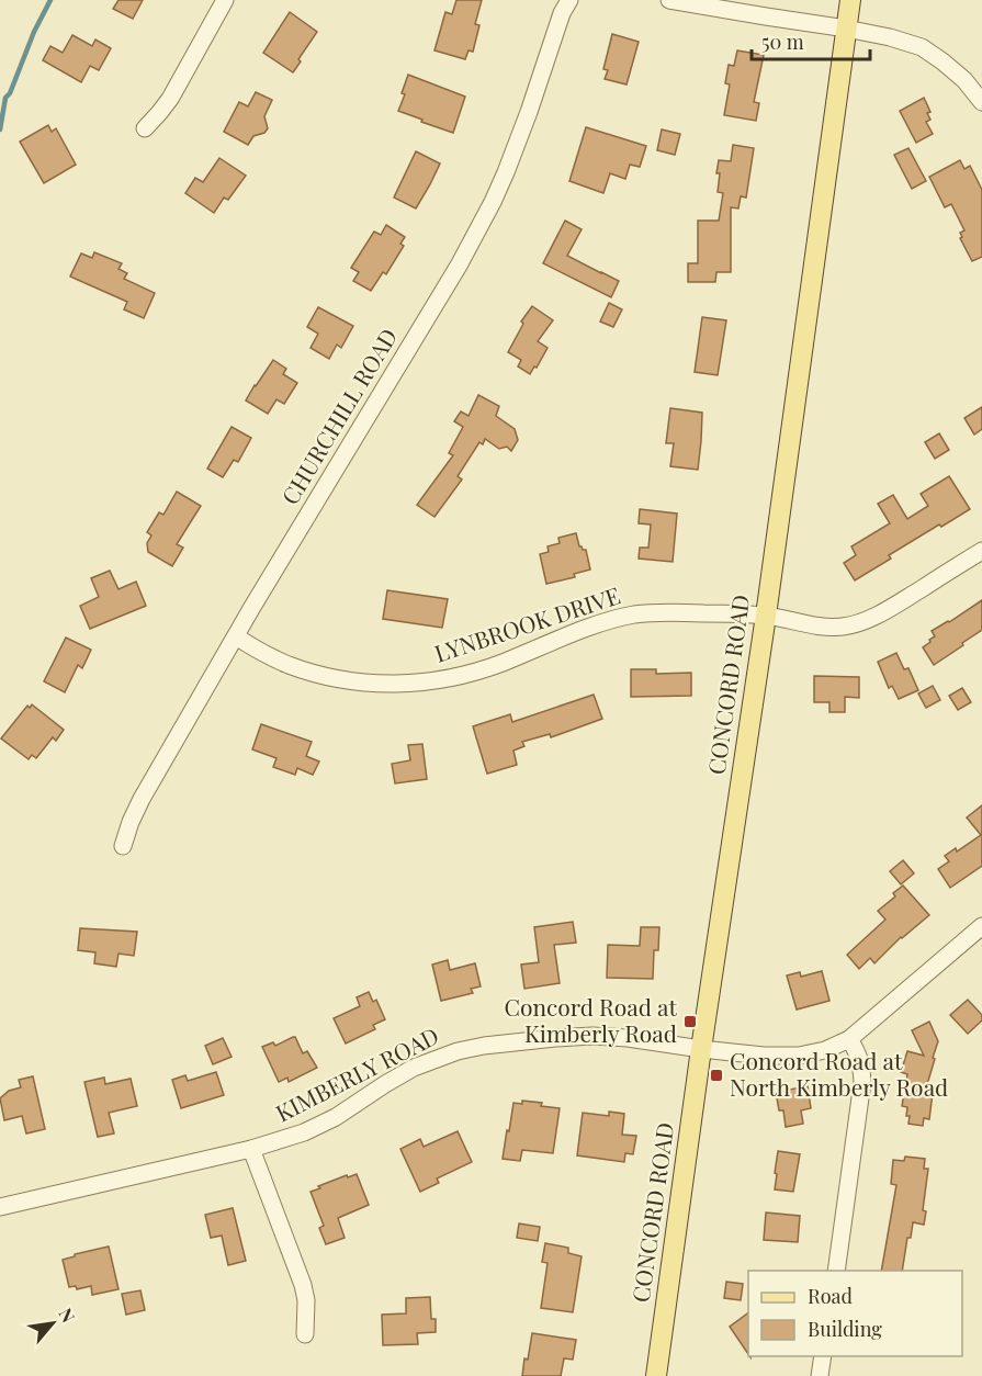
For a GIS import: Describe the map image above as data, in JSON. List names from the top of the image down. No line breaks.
{"streets":{"main road":["CONCORD ROAD"],"street":["CHURCHILL ROAD","LYNBROOK DRIVE","KIMBERLY ROAD"]},"crossings":[["CHURCHILL ROAD","LYNBROOK DRIVE"],["LYNBROOK DRIVE","CONCORD ROAD"],["CONCORD ROAD","KIMBERLY ROAD"]],"places":{"transit":["Concord Road at Kimberly Road","Concord Road at North Kimberly Road"]},"legend":["Road","Building"],"scale_bar":"50 m","north":"top right"}
